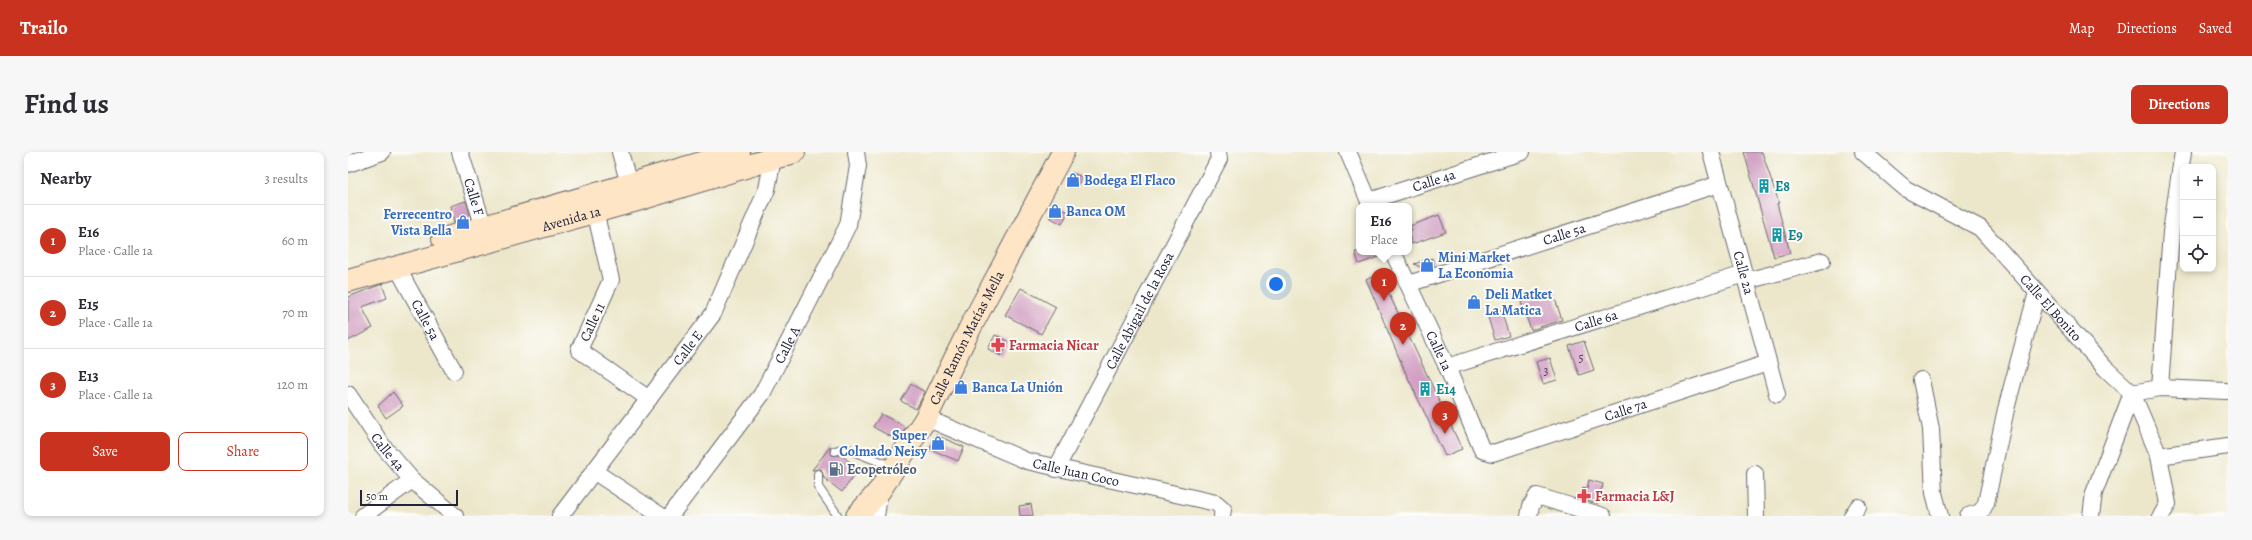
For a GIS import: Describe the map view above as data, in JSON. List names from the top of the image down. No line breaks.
{"streets":{"main road":["Avenida 1a","Calle Ramón Matías Mella"],"street":["Calle 4a","Calle F","Calle 5a","Calle 2a","Calle El Bonito","Calle Abigail de la Rosa","Calle 6a","Calle 11","Calle A","Calle E","Calle 1a","Calle 7a","Calle Juan Coco"]},"crossings":[["Calle F","Avenida 1a"],["Avenida 1a","Calle 5a"],["Avenida 1a","Calle 11"],["Avenida 1a","Calle E"],["Calle 5a","Calle 2a"],["Calle 5a","Calle 1a"],["Calle 2a","Calle 6a"],["Calle 2a","Calle 7a"],["Calle Abigail de la Rosa","Calle Juan Coco"],["Calle 6a","Calle 1a"],["Calle 11","Calle E"],["Calle Ramón Matías Mella","Calle Juan Coco"],["Calle 1a","Calle 7a"]],"places":{"shop":["Bodega El Flaco","Banca OM","Ferrecentro Vista Bella","Mini Market La Economia","Deli Matket La Matica","Banca La Unión","Super Colmado Neisy"],"building":["E8","E9","E14"],"pharmacy":["Farmacia Nicar","Farmacia L&J"],"fuel station":["Ecopetróleo"]},"house_numbers":["5","3"],"scale_bar":"50 m","page":{"header":"Trailo","nav":["Map","Directions","Saved"],"title":"Find us","buttons":["Directions",["Save","Share"]],"heading":["Nearby","3 results"],"map_buttons":["+","−"],"popup":["E16","Place"],"list":[{"mark":"1","name":"E16","note":"Place · Calle 1a","value":"60 m"},{"mark":"2","name":"E15","note":"Place · Calle 1a","value":"70 m"},{"mark":"3","name":"E13","note":"Place · Calle 1a","value":"120 m"}],"pins":["1","2","3"],"scale":"50 m"}}
